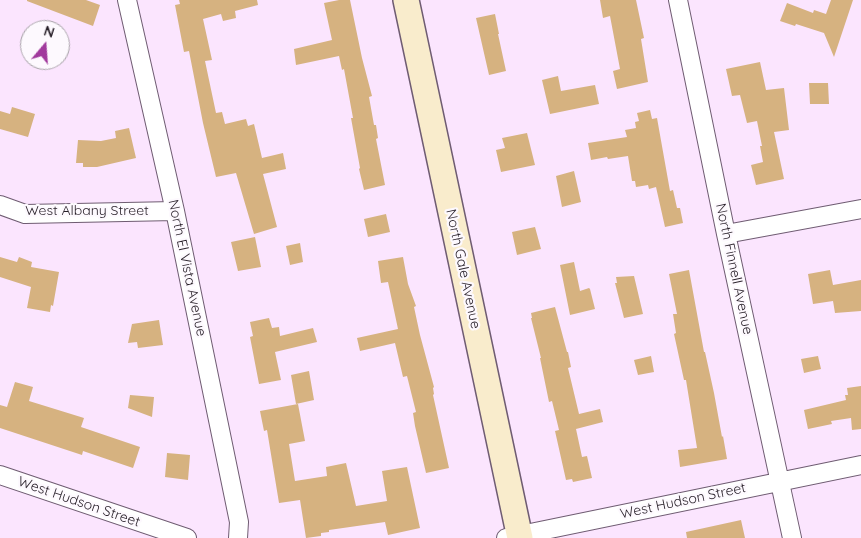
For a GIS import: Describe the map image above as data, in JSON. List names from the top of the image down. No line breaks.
{"streets":{"street":["West Albany Street","North El Vista Avenue","North Gale Avenue","North Finnell Avenue","West Hudson Street"]},"crossings":[["West Albany Street","North El Vista Avenue"],["North Gale Avenue","West Hudson Street"],["North Finnell Avenue","West Hudson Street"]],"north":"top"}
